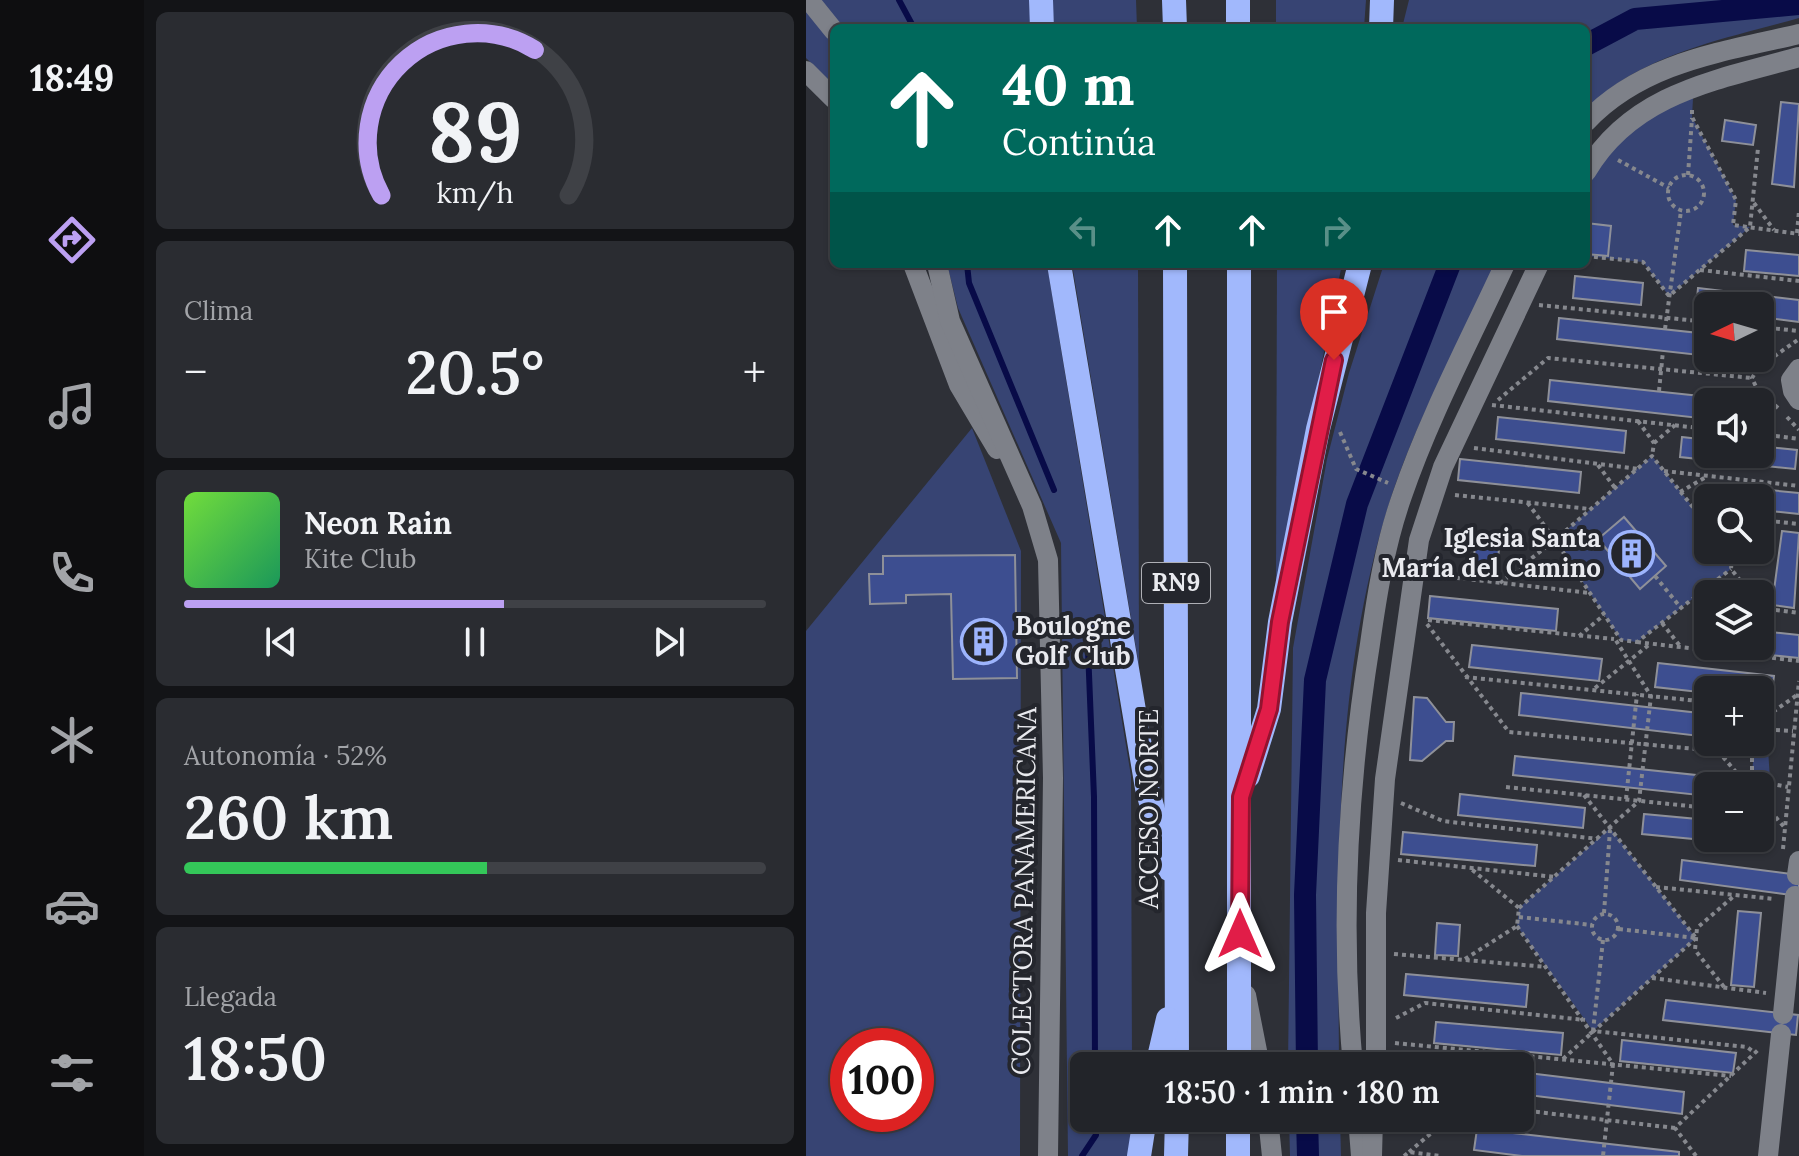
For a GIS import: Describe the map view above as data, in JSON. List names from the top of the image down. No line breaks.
{"streets":{"highway":["RN9","ACCESO NORTE"],"street":["COLECTORA PANAMERICANA"]},"places":{"building":["Iglesia Santa María del Camino","Boulogne Golf Club"]},"north":"left","page":{"tabs":"18:49","turn":["40 m","Continúa"],"tile":["Clima",["Autonomía · 52%","260 km"],["Llegada","18:50"]],"map_buttons":["+","−"],"heat":["−","20.5°","+"],"song":["Neon Rain","Kite Club"],"limit":"100","trip":"18:50 · 1 min · 180 m","gauge":["89","km/h"]}}
